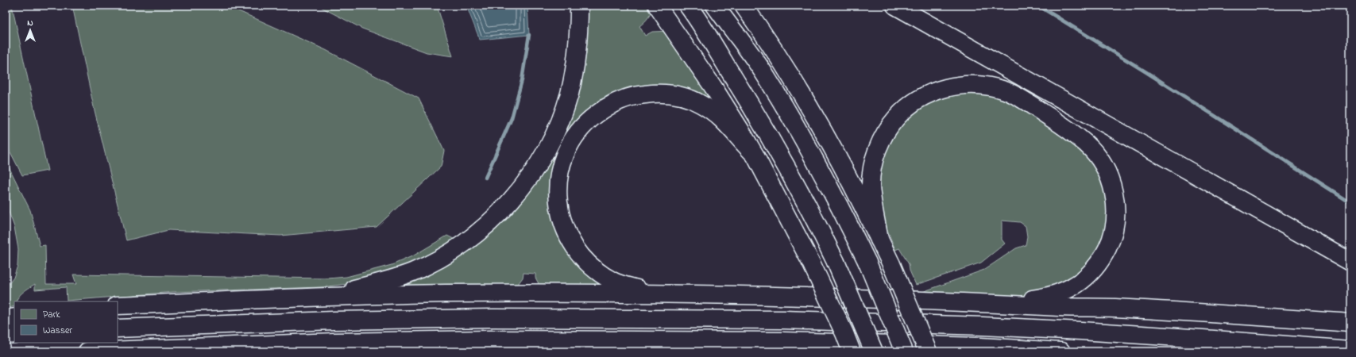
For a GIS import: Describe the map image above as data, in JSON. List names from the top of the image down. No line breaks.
{"legend":["Park","Wasser"],"north":"top"}
